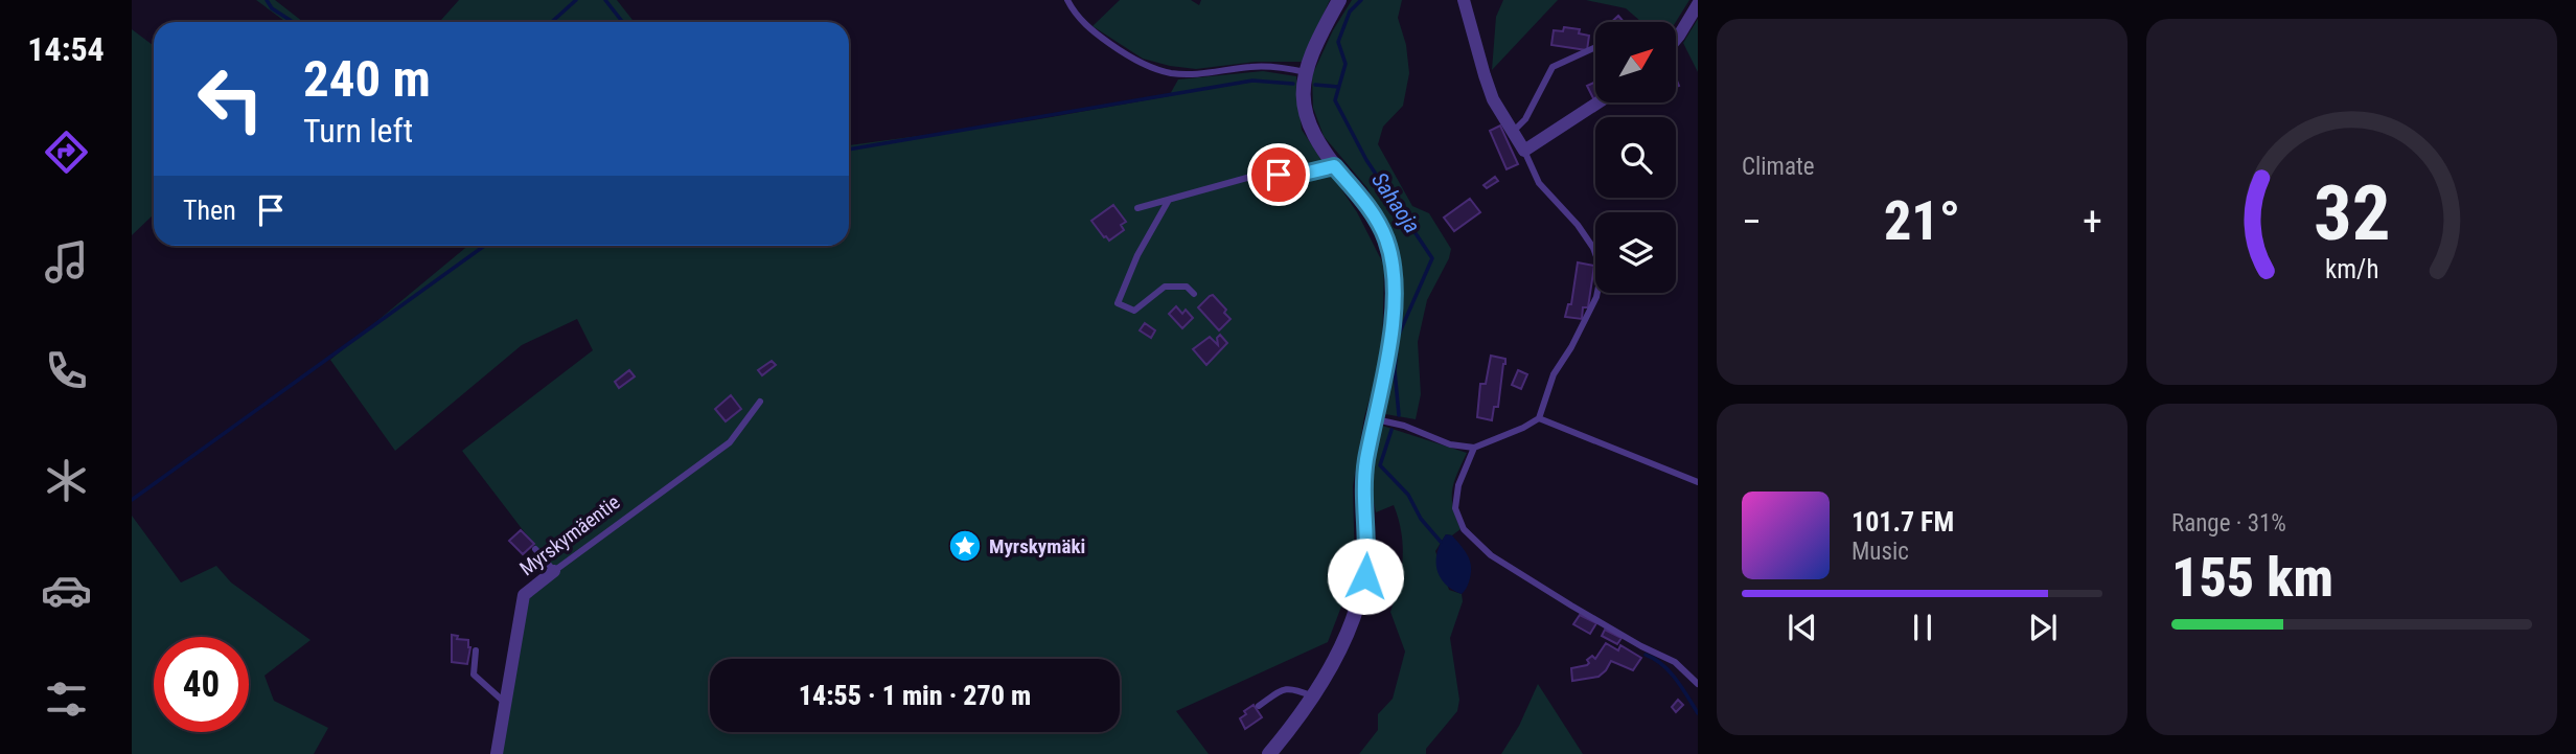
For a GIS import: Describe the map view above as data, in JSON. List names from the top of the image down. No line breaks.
{"streets":{"street":["Myrskymäentie"]},"water":["Sahaoja"],"places":{"place":["Myrskymäki"]},"north":"top right","page":{"tabs":"14:54","tile":["Climate",["Range · 31%","155 km"]],"turn":["240 m","Turn left"],"then":"Then","heat":["−","21°","+"],"song":["101.7 FM","Music"],"limit":"40","trip":"14:55 · 1 min · 270 m","gauge":["32","km/h"]}}
